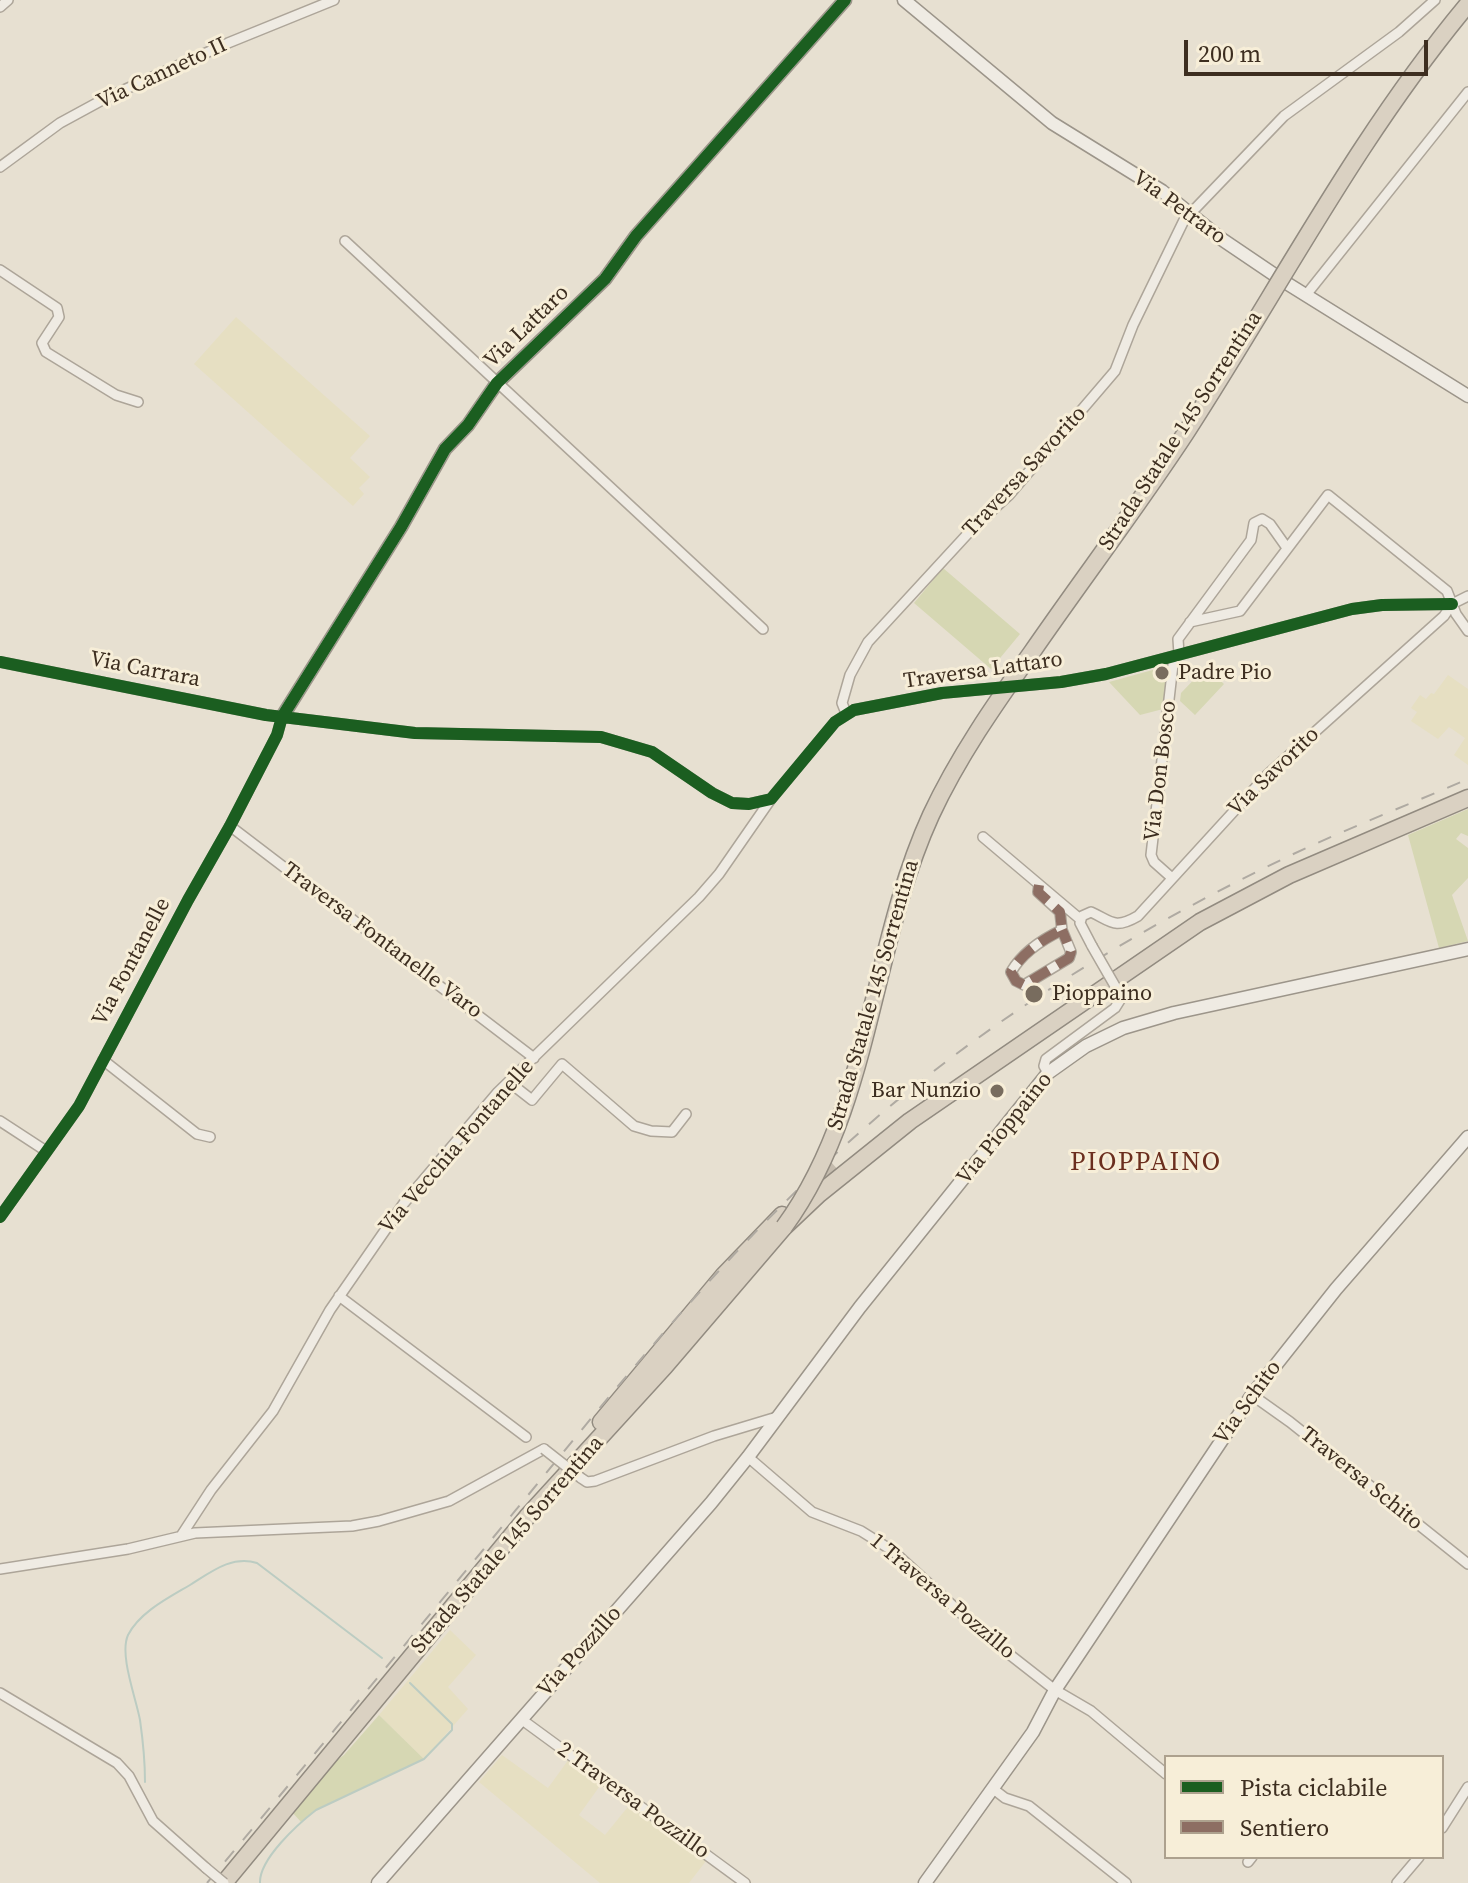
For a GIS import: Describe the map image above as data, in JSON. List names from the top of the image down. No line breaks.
{"streets":{"highway":["Strada Statale 145 Sorrentina"],"street":["Via Canneto II","Via Petraro","Via Lattaro","Traversa Savorito","Via Carrara","Traversa Lattaro","Via Don Bosco","Via Savorito","Traversa Fontanelle Varo","Via Fontanelle","Via Pioppaino","Via Vecchia Fontanelle","Via Schito","Traversa Schito","1 Traversa Pozzillo","Via Pozzillo","2 Traversa Pozzillo"]},"crossings":[["Via Petraro","Traversa Savorito"],["Via Lattaro","Via Carrara"],["Via Lattaro","Via Fontanelle"],["Traversa Savorito","Traversa Lattaro"],["Via Carrara","Via Fontanelle"],["Traversa Lattaro","Via Don Bosco"],["Traversa Lattaro","Via Savorito"],["Via Don Bosco","Via Savorito"],["Traversa Fontanelle Varo","Via Fontanelle"],["Traversa Fontanelle Varo","Via Vecchia Fontanelle"],["Via Pioppaino","Via Pozzillo"],["Via Schito","Traversa Schito"],["Via Schito","1 Traversa Pozzillo"],["1 Traversa Pozzillo","Via Pozzillo"],["Via Pozzillo","2 Traversa Pozzillo"]],"districts":["PIOPPAINO"],"places":["Padre Pio","Pioppaino","Bar Nunzio"],"legend":["Pista ciclabile","Sentiero"],"scale_bar":"200 m"}
